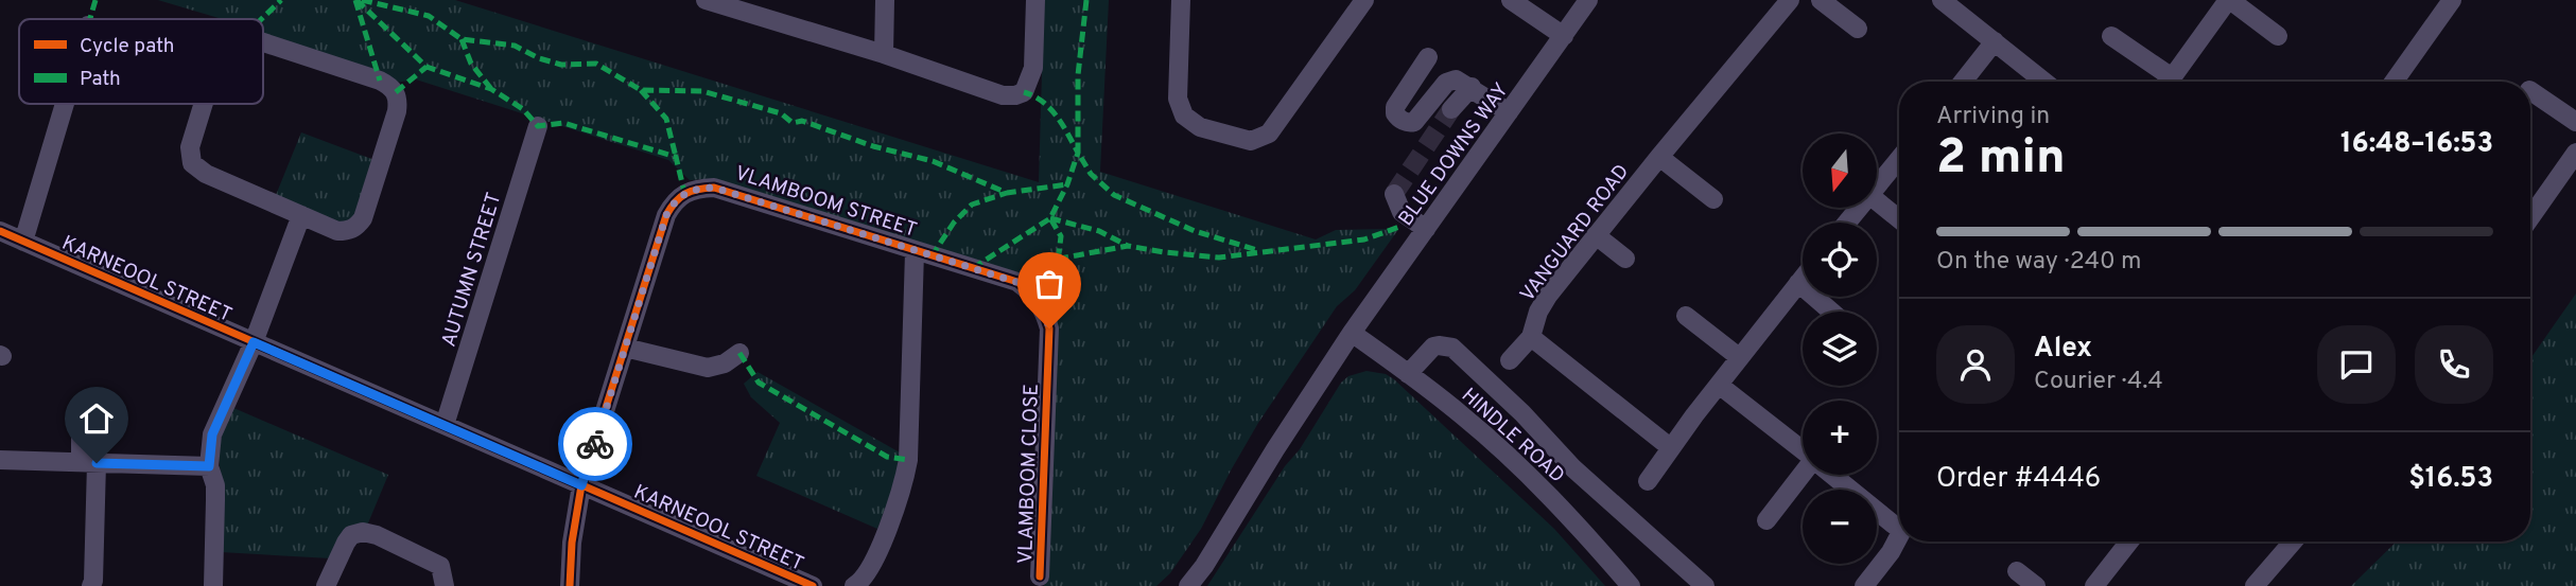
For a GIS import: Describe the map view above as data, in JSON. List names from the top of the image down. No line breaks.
{"streets":{"street":["BLUE DOWNS WAY","VLAMBOOM STREET","VANGUARD ROAD","AUTUMN STREET","KARNEOOL STREET","HINDLE ROAD","VLAMBOOM CLOSE"]},"crossings":[["BLUE DOWNS WAY","HINDLE ROAD"],["VLAMBOOM STREET","KARNEOOL STREET"],["VLAMBOOM STREET","VLAMBOOM CLOSE"],["AUTUMN STREET","KARNEOOL STREET"]],"legend":["Cycle path","Path"],"north":"bottom","page":{"heading":["2 min","Arriving in","16:48–16:53"],"panel":["Alex","Courier · 4.4","Order #4446","$16.53"],"map_buttons":["+","−"],"bar":"On the way · 240 m"}}
